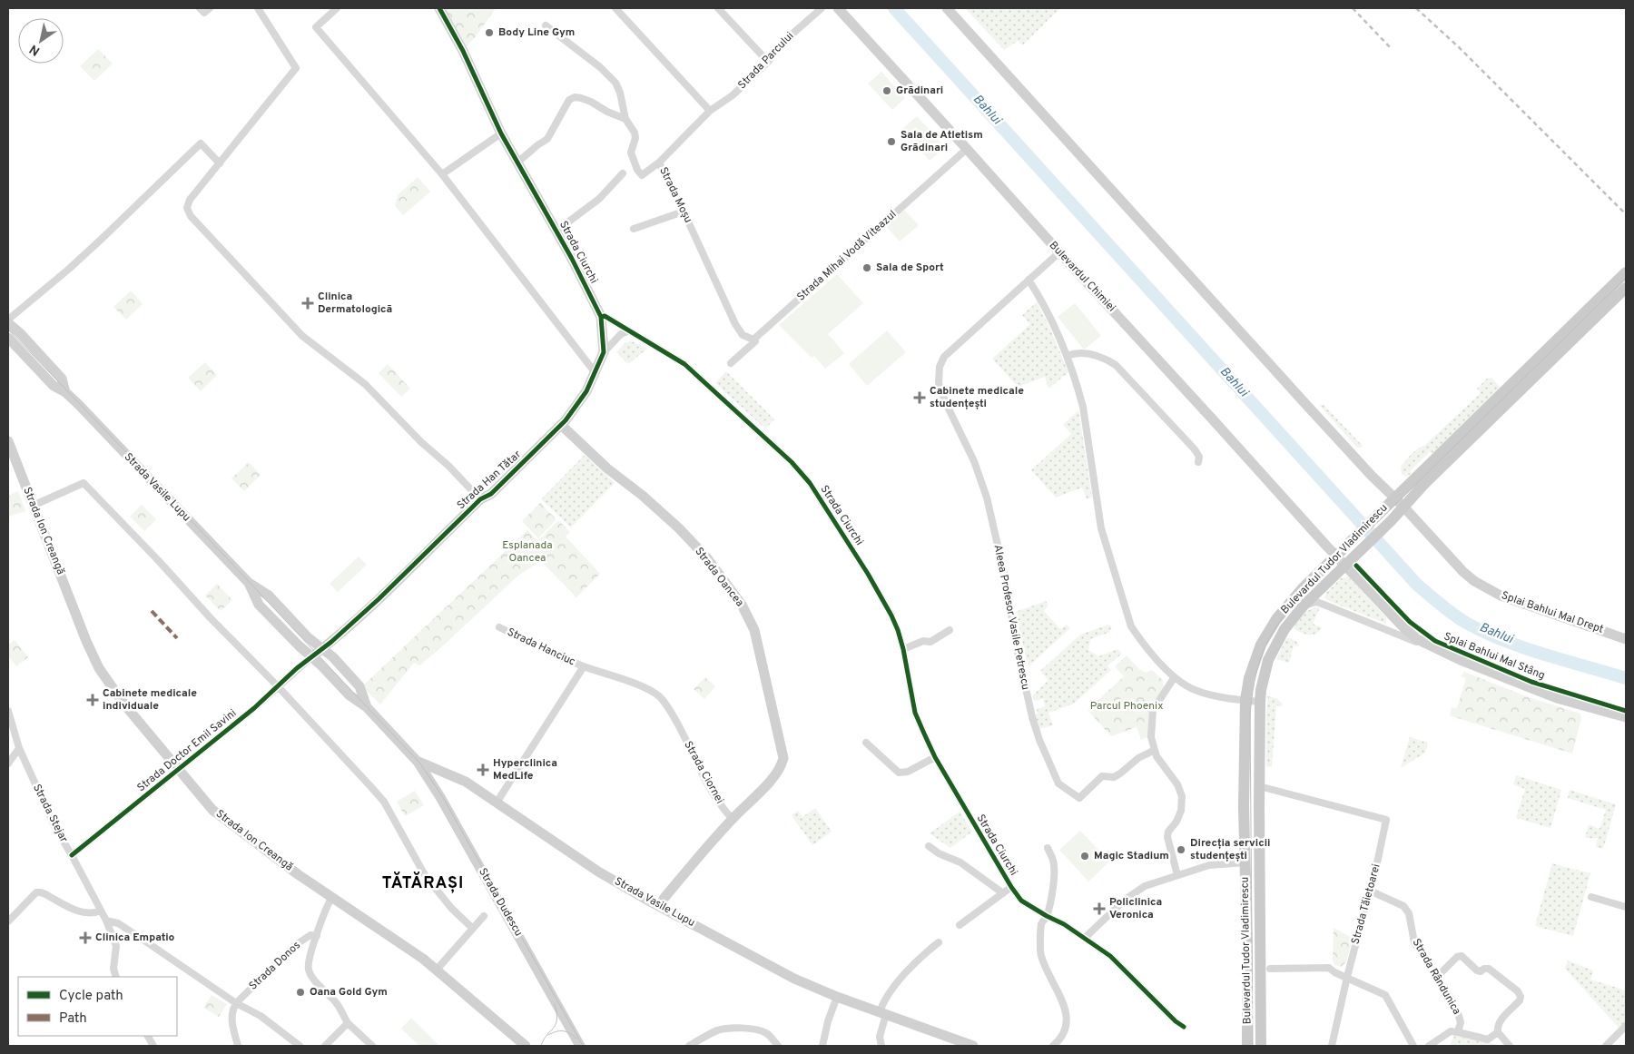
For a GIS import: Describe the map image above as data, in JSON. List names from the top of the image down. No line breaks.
{"streets":{"main road":["Strada Ciurchi","Bulevardul Chimiei","Strada Han Tătar","Strada Vasile Lupu","Strada Ion Creangă","Bulevardul Tudor Vladimirescu","Strada Oancea","Splai Bahlui Mal Drept","Strada Dudescu"],"street":["Strada Parcului","Strada Moșu","Strada Mihai Vodă Viteazul","Aleea Profesor Vasile Petrescu","Strada Hanciuc","Strada Doctor Emil Savini","Strada Ciornei","Strada Stejar","Strada Tăietoarei","Strada Donos","Strada Rândunica"],"cycle path":["Splai Bahlui Mal Stâng"]},"crossings":[["Strada Parcului","Strada Moșu"],["Strada Moșu","Strada Mihai Vodă Viteazul"],["Strada Ciurchi","Strada Han Tătar"],["Strada Mihai Vodă Viteazul","Bulevardul Chimiei"],["Bulevardul Chimiei","Bulevardul Tudor Vladimirescu"],["Bulevardul Chimiei","Aleea Profesor Vasile Petrescu"],["Strada Han Tătar","Strada Vasile Lupu"],["Strada Han Tătar","Strada Oancea"],["Strada Han Tătar","Strada Doctor Emil Savini"],["Strada Vasile Lupu","Strada Doctor Emil Savini"],["Strada Vasile Lupu","Strada Dudescu"],["Strada Ion Creangă","Strada Doctor Emil Savini"],["Bulevardul Tudor Vladimirescu","Splai Bahlui Mal Drept"],["Bulevardul Tudor Vladimirescu","Strada Tăietoarei"],["Strada Oancea","Strada Ciornei"],["Strada Hanciuc","Strada Ciornei"],["Strada Doctor Emil Savini","Strada Stejar"],["Strada Tăietoarei","Strada Rândunica"]],"districts":["TĂTĂRAȘI"],"water":["Bahlui"],"parks":["Esplanada Oancea","Parcul Phoenix"],"places":{"other":["Body Line Gym","Grădinari","Sala de Atletism Grădinari","Sala de Sport","Direcția servicii studențești","Magic Stadium","Oana Gold Gym"],"health":["Clinica Dermatologică","Cabinete medicale studențești","Cabinete medicale individuale","Hyperclinica MedLife","Policlinica Veronica","Clinica Empatio"]},"legend":["Cycle path","Path"],"north":"bottom left"}
